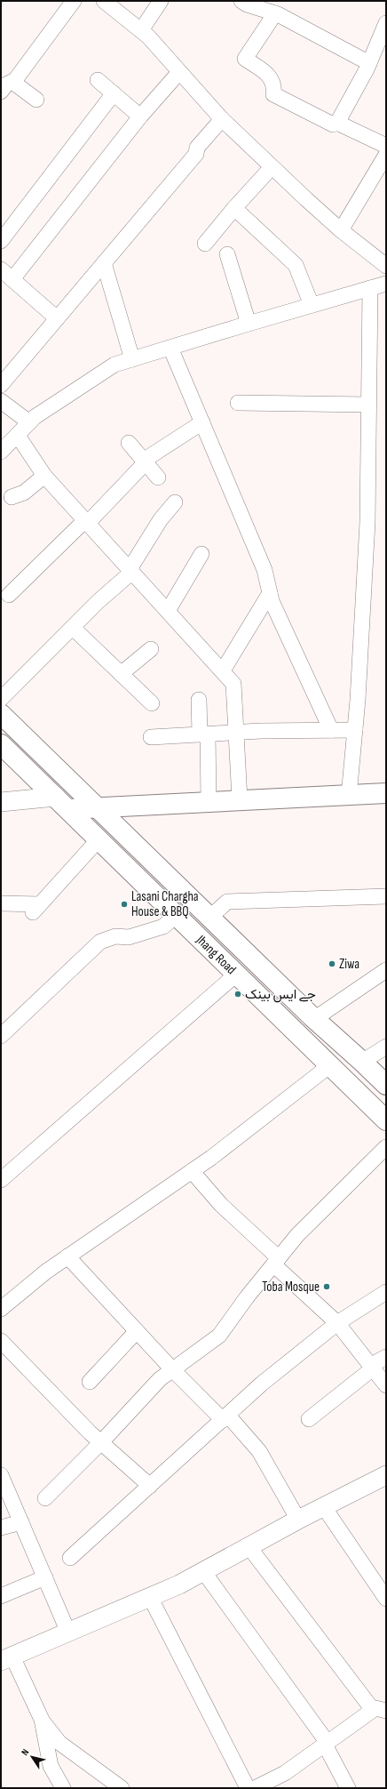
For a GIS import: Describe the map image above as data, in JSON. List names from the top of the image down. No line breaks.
{"streets":{"main road":["Jhang Road"]},"places":["Lasani Chargha House & BBQ","Ziwa","جے ایس بینک","Toba Mosque"],"north":"top left"}
